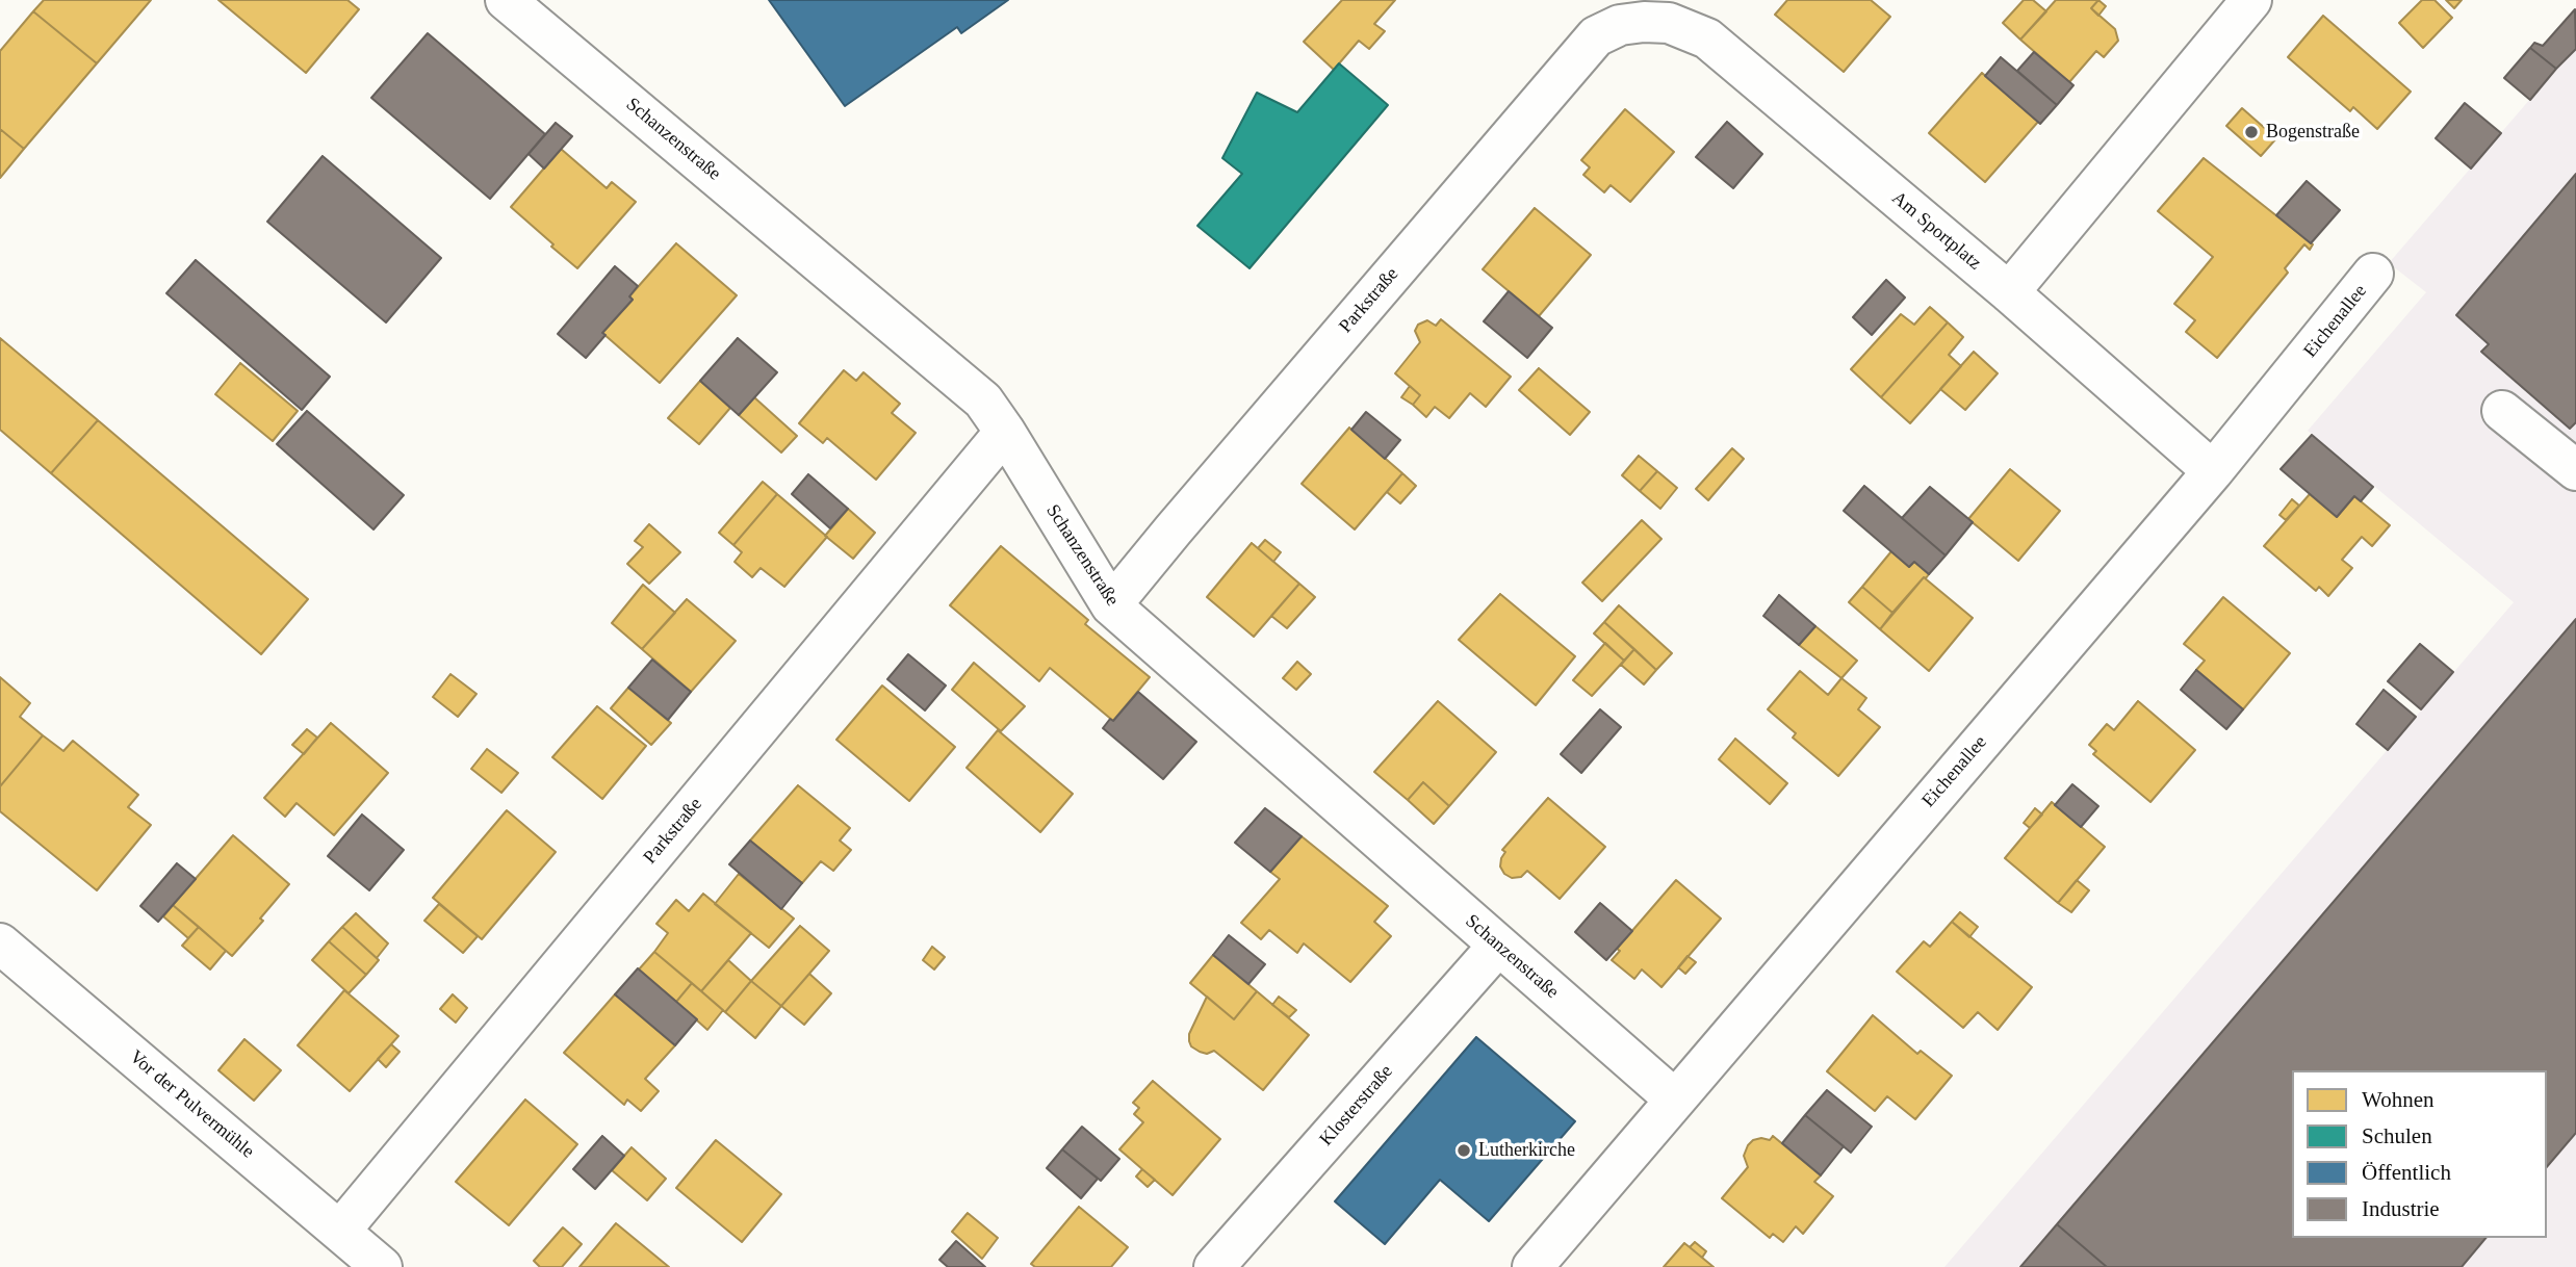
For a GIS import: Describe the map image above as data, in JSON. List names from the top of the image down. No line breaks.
{"streets":{"street":["Schanzenstraße","Am Sportplatz","Parkstraße","Eichenallee","Vor der Pulvermühle","Klosterstraße"]},"crossings":[["Schanzenstraße","Parkstraße"],["Schanzenstraße","Eichenallee"],["Schanzenstraße","Klosterstraße"],["Am Sportplatz","Parkstraße"],["Am Sportplatz","Eichenallee"],["Parkstraße","Vor der Pulvermühle"]],"places":["Bogenstraße","Lutherkirche"],"legend":["Wohnen","Schulen","Öffentlich","Industrie"]}
